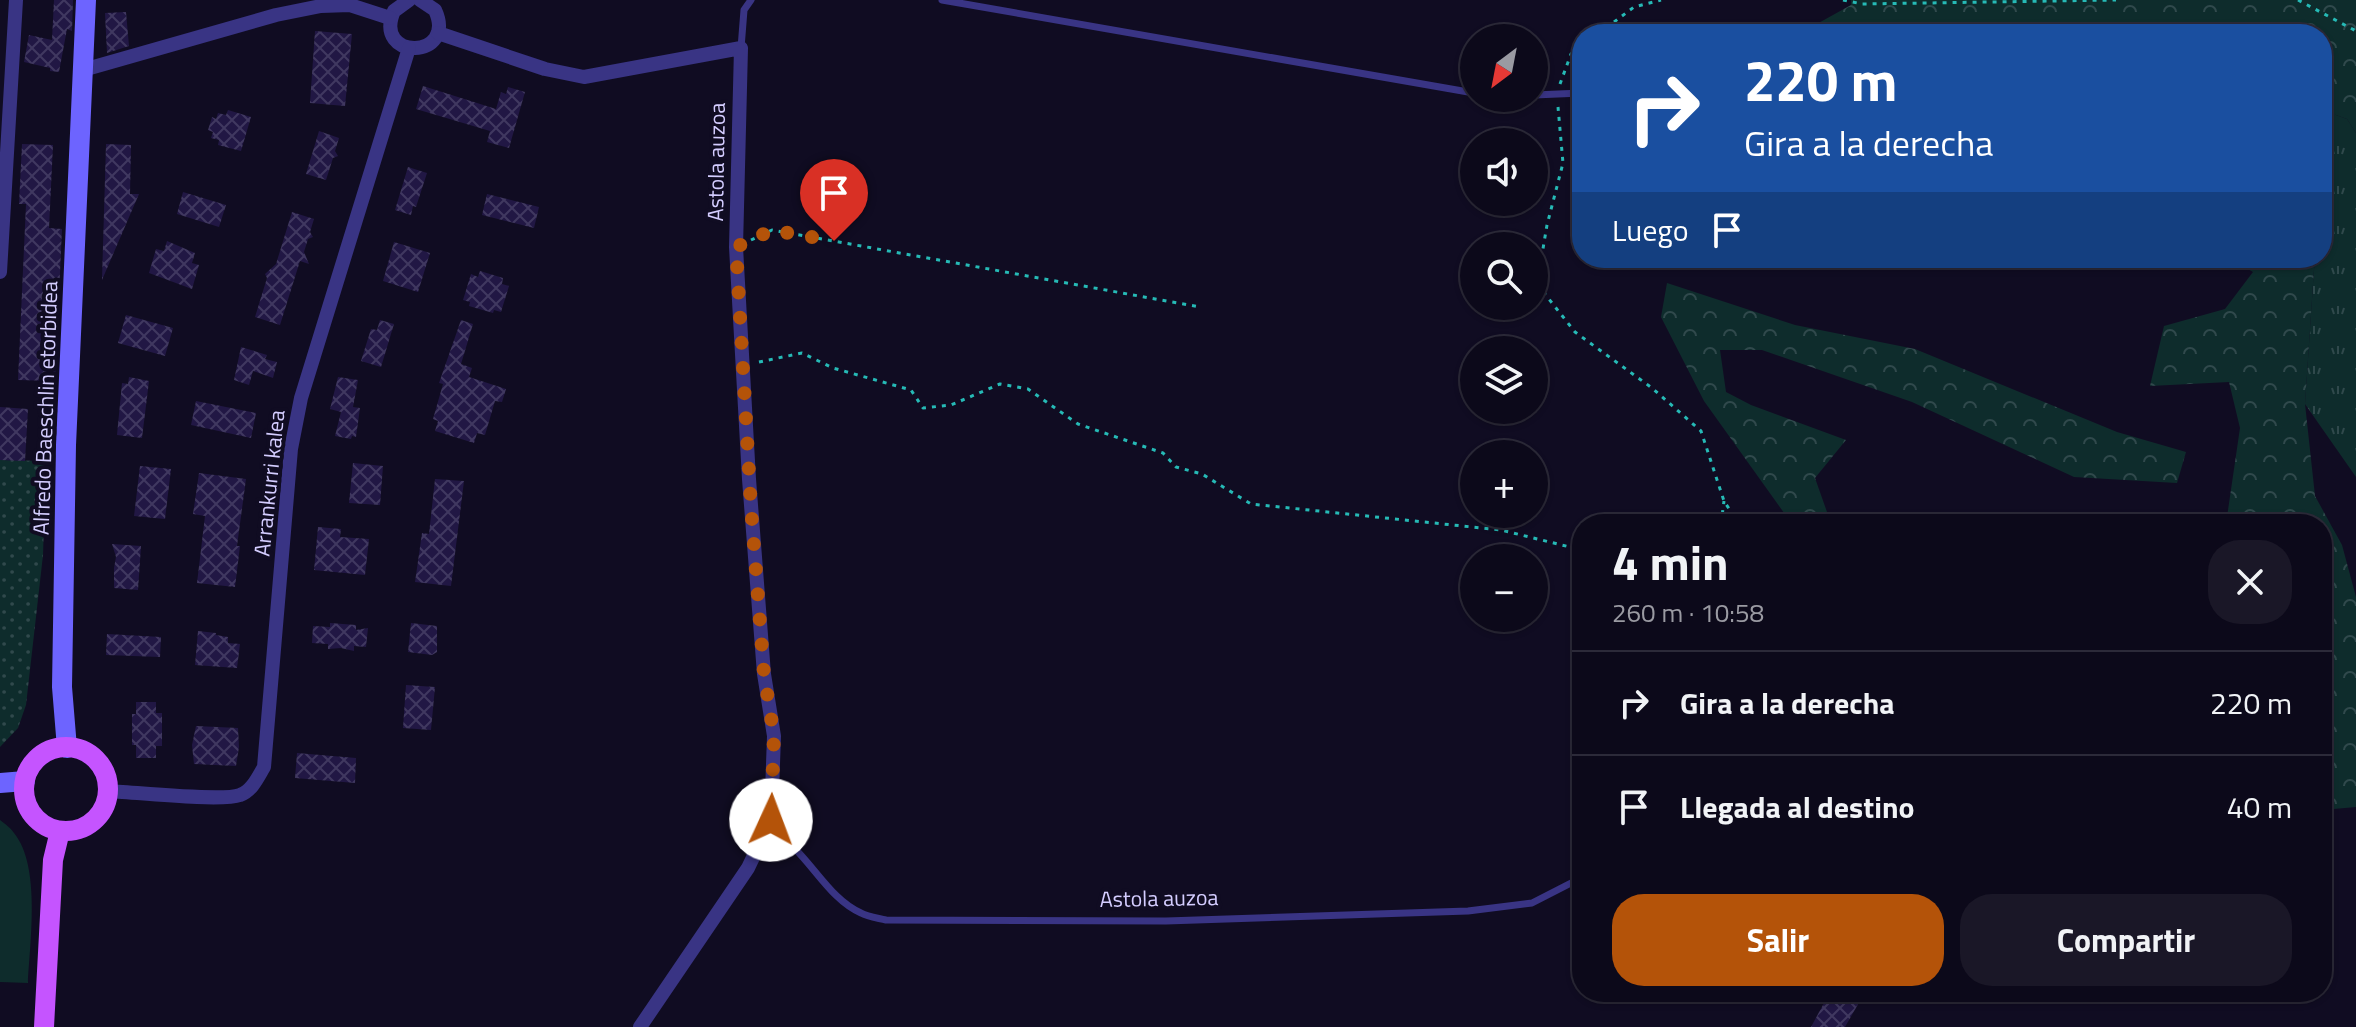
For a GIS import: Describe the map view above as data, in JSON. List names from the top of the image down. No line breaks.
{"streets":{"street":["Astola auzoa","Alfredo Baeschlin etorbidea","Arrankurri kalea"]},"crossings":[["Alfredo Baeschlin etorbidea","Arrankurri kalea"]],"north":"bottom left","page":{"map_buttons":["+","−"],"turn":["220 m","Gira a la derecha"],"then":"Luego","heading":["4 min","260 m · 10:58"],"list":[{"name":"Gira a la derecha","value":"220 m"},{"name":"Llegada al destino","value":"40 m"}],"buttons":["Salir","Compartir"]}}
